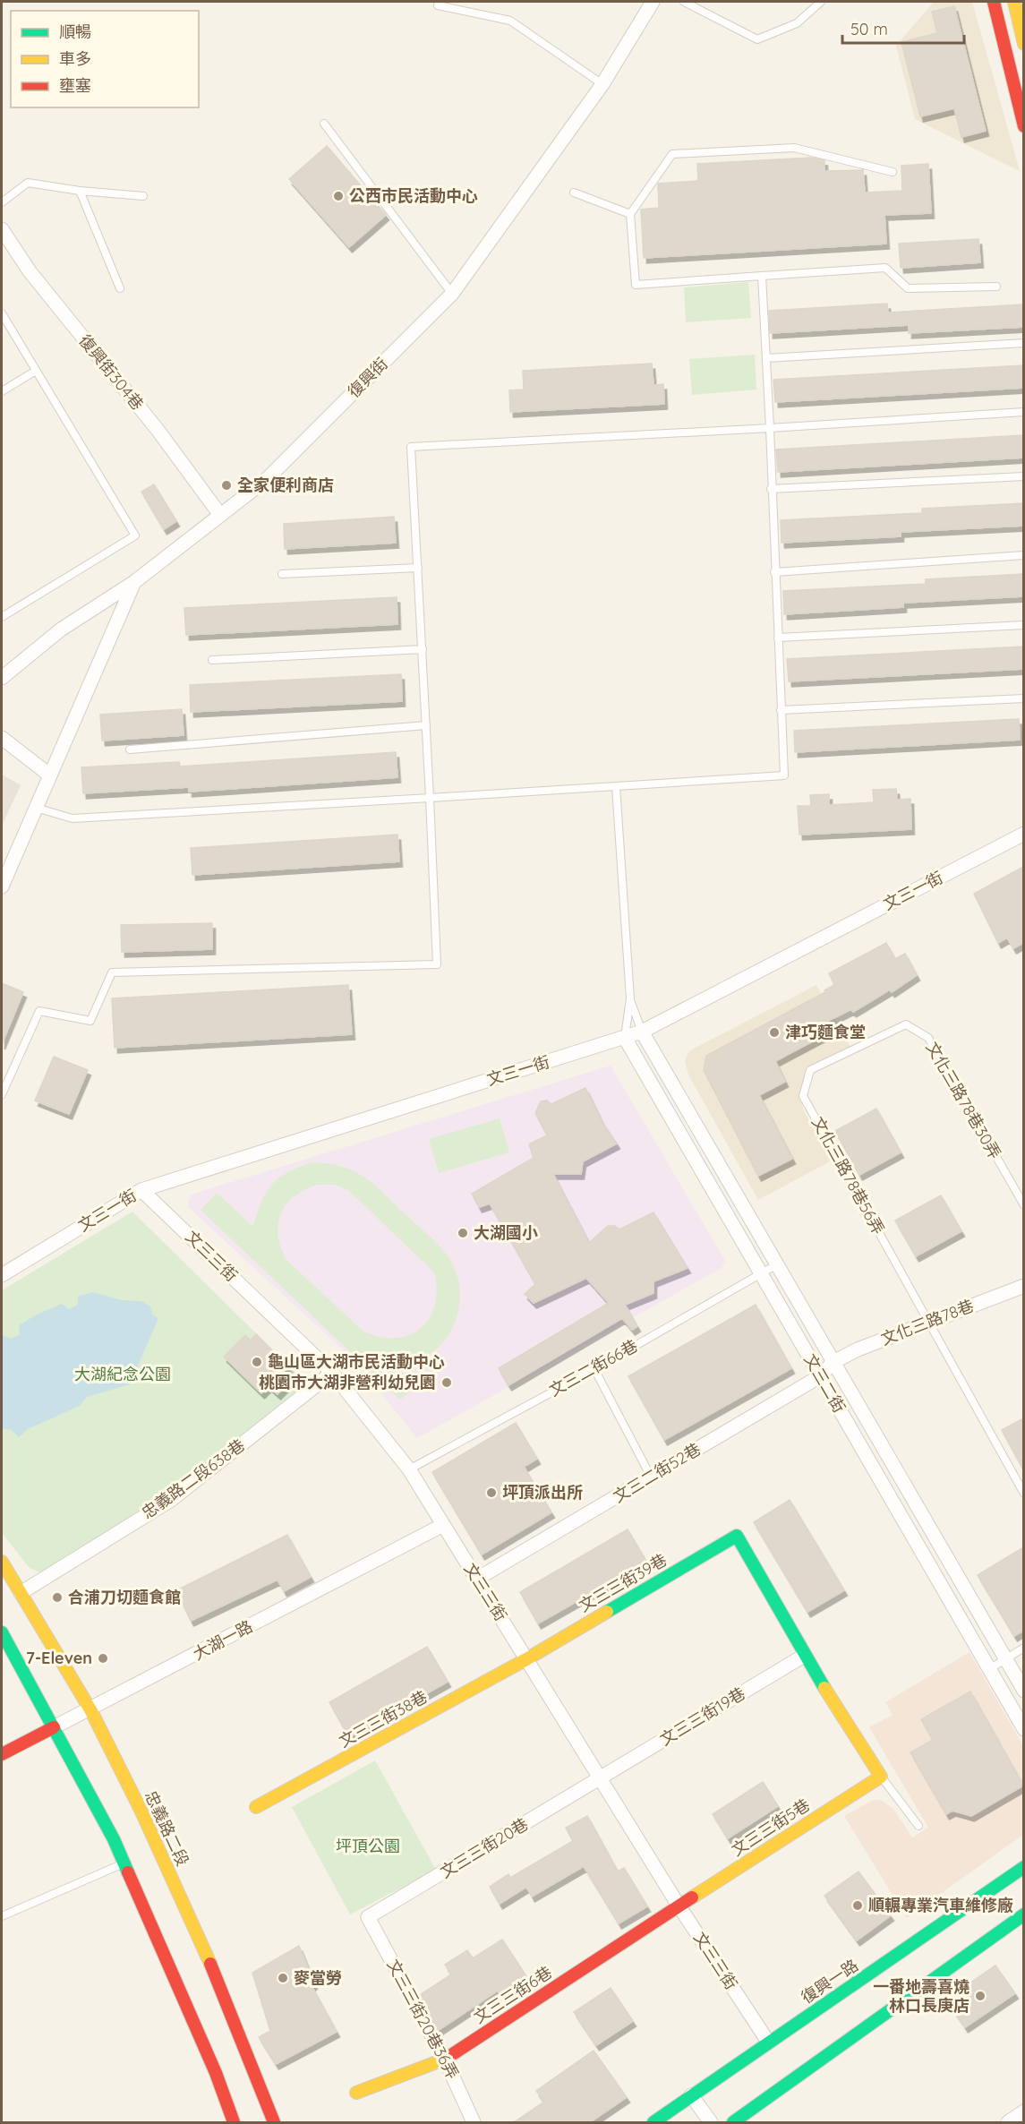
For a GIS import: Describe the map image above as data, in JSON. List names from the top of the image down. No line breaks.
{"streets":{"street":["復興街304巷","復興街","文三一街","文三三街","文化三路78巷","文三二街","文三二街52巷","忠義路二段638巷","文三三街39巷","大湖一路","文三三街19巷","文三三街38巷","文三三街5巷","忠義路二段","文三三街20巷","復興一路","文三三街6巷","文三三街20巷36弄"],"lane":["文化三路78巷30弄","文化三路78巷56弄","文三二街66巷"]},"crossings":[["復興街304巷","復興街"],["文三一街","文三三街"],["文三一街","文三二街"],["文化三路78巷30弄","文化三路78巷56弄"],["文化三路78巷56弄","文化三路78巷"],["文三三街","文三二街66巷"],["文三三街","文三二街52巷"],["文三三街","忠義路二段638巷"],["文三三街","文三三街39巷"],["文三三街","大湖一路"],["文三三街","文三三街19巷"],["文三三街","文三三街38巷"],["文三三街","文三三街5巷"],["文三三街","文三三街20巷"],["文三三街","復興一路"],["文三三街","文三三街6巷"],["文化三路78巷","文三二街"],["文化三路78巷","文三二街52巷"],["文三二街66巷","文三二街"],["文三二街","文三二街52巷"],["忠義路二段638巷","忠義路二段"],["文三三街39巷","文三三街19巷"],["文三三街39巷","文三三街38巷"],["大湖一路","忠義路二段"],["文三三街19巷","文三三街20巷"],["文三三街5巷","文三三街6巷"],["文三三街20巷","文三三街20巷36弄"],["文三三街6巷","文三三街20巷36弄"]],"parks":["大湖紀念公園","坪頂公園"],"places":["公西市民活動中心","全家便利商店","津巧麵食堂","大湖國小","龜山區大湖市民活動中心","桃園市大湖非營利幼兒園","坪頂派出所","合浦刀切麵食館","7-Eleven","順輾專業汽車維修廠","麥當勞","一番地壽喜燒 林口長庚店"],"legend":["順暢","車多","壅塞"],"scale_bar":"50 m"}
